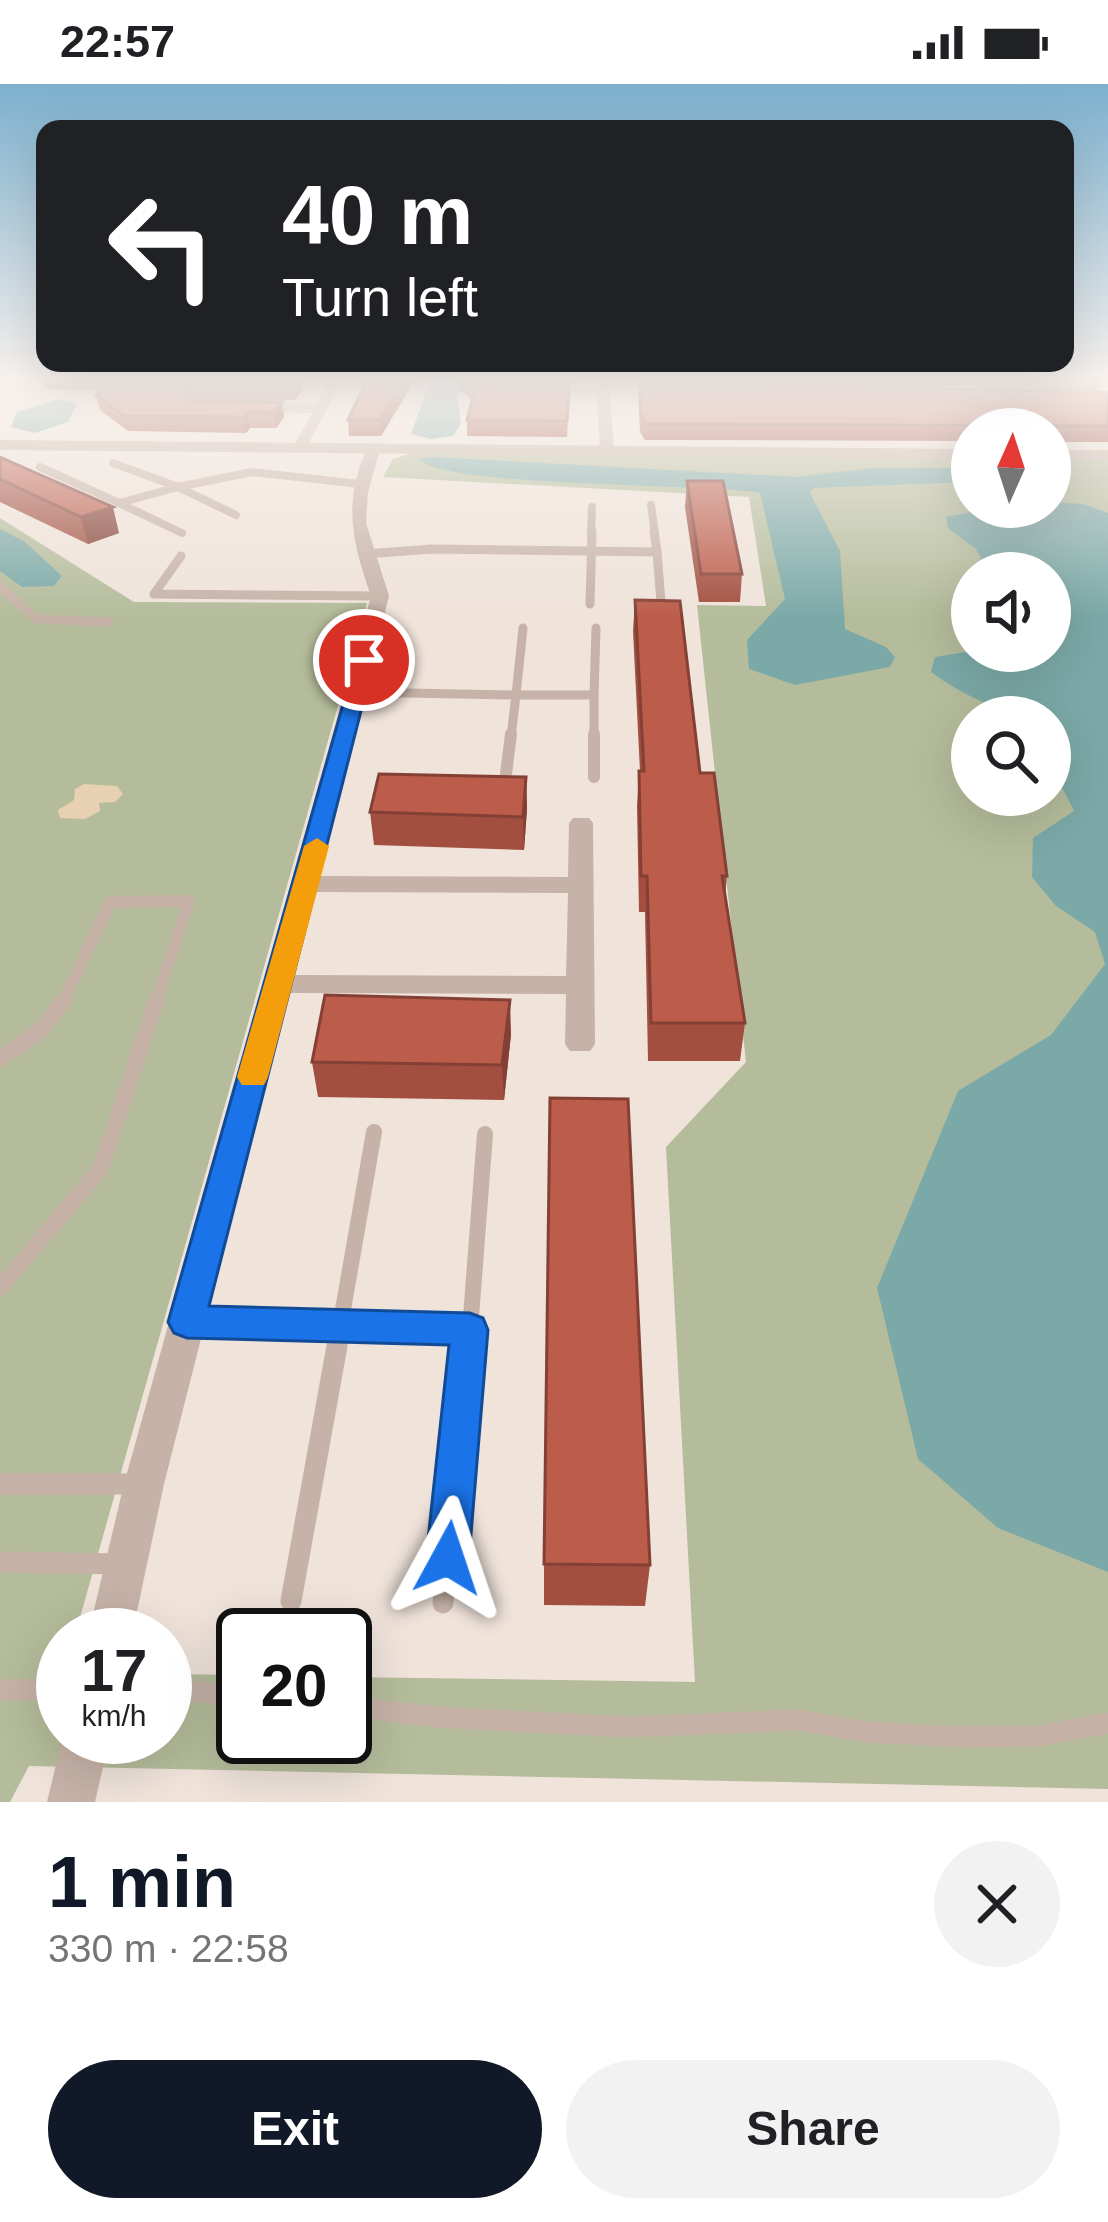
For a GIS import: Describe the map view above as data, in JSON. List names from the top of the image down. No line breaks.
{"north":"top","page":{"status":"22:57","turn":["40 m","Turn left"],"speed":"17 km/h","limit":"20","heading":["1 min","330 m · 22:58"],"buttons":["Exit","Share"]}}
